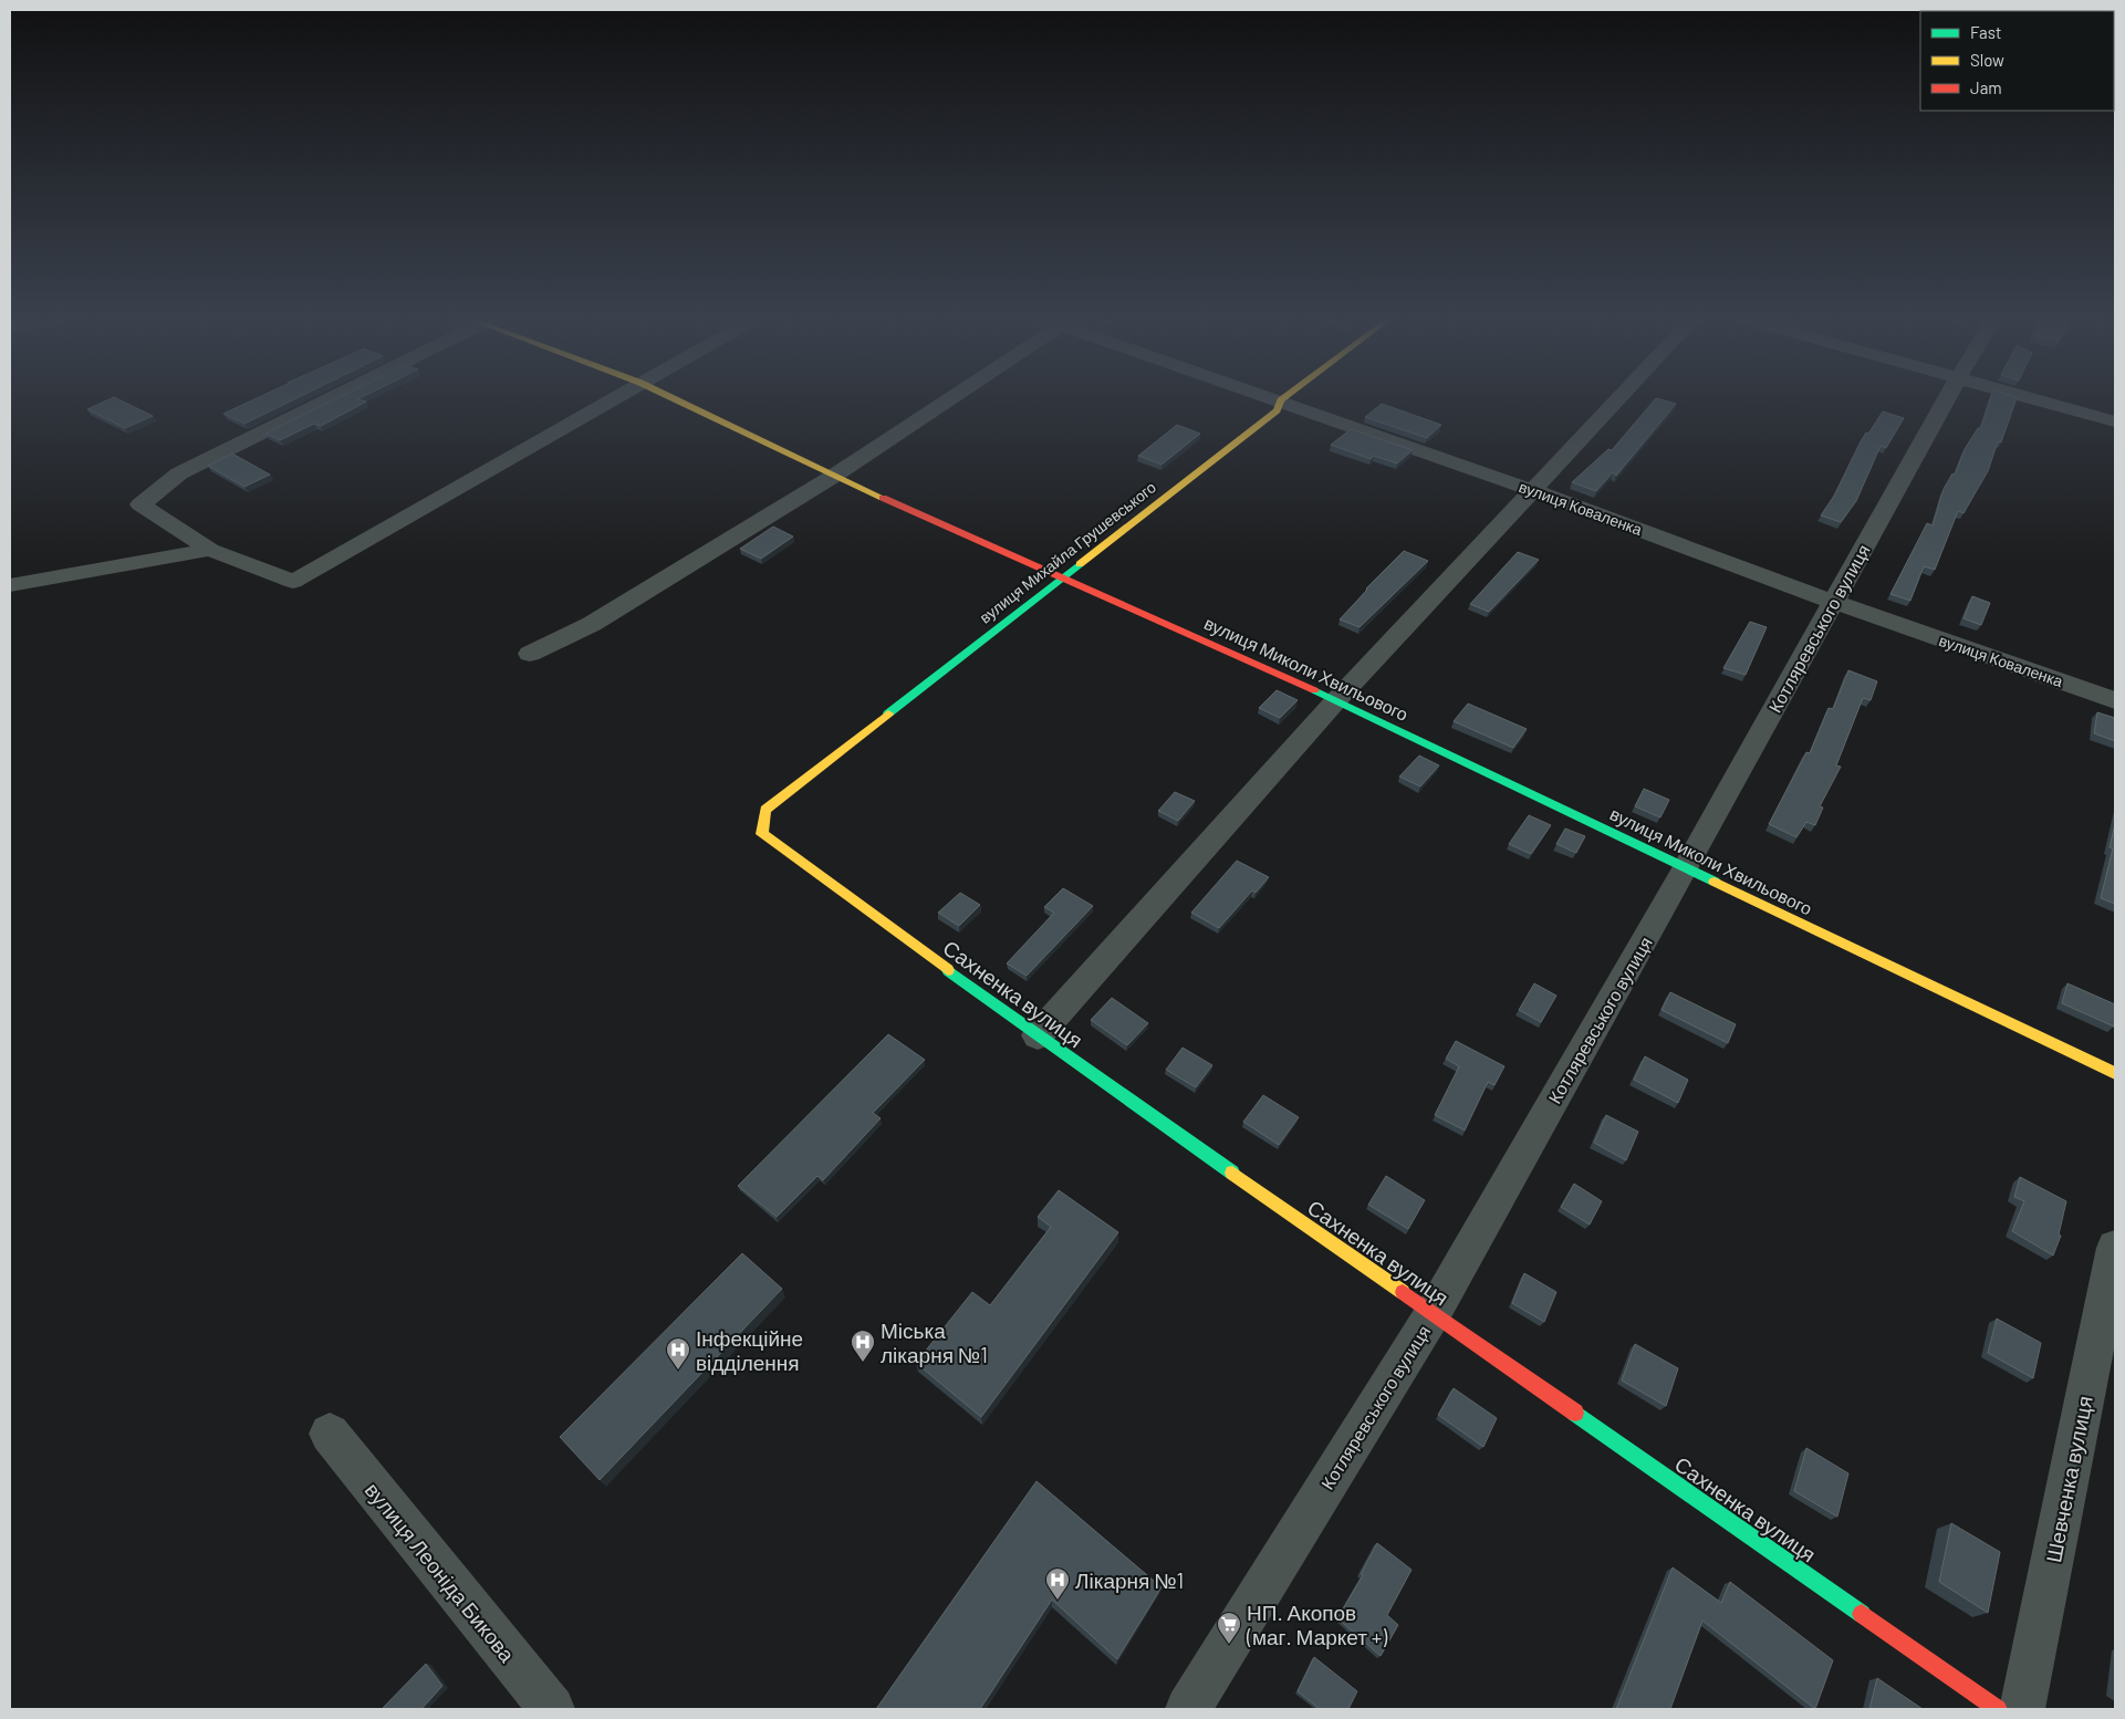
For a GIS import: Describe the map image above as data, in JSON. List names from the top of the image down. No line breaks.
{"streets":{"street":["вулиця Коваленка","вулиця Михайла Грушевського","Котляревського вулиця","вулиця Миколи Хвильового","Сахненка вулиця","Шевченка вулиця","вулиця Леоніда Бикова"]},"crossings":[["вулиця Коваленка","вулиця Михайла Грушевського"],["вулиця Коваленка","Котляревського вулиця"],["вулиця Михайла Грушевського","вулиця Миколи Хвильового"],["вулиця Михайла Грушевського","Сахненка вулиця"],["Котляревського вулиця","вулиця Миколи Хвильового"],["Котляревського вулиця","Сахненка вулиця"]],"places":{"hospital":["Міська лікарня №1","Інфекційне відділення","Лікарня №1"],"supermarket":["НП. Акопов (маг. Маркет +)"]},"legend":["Fast","Slow","Jam"]}
